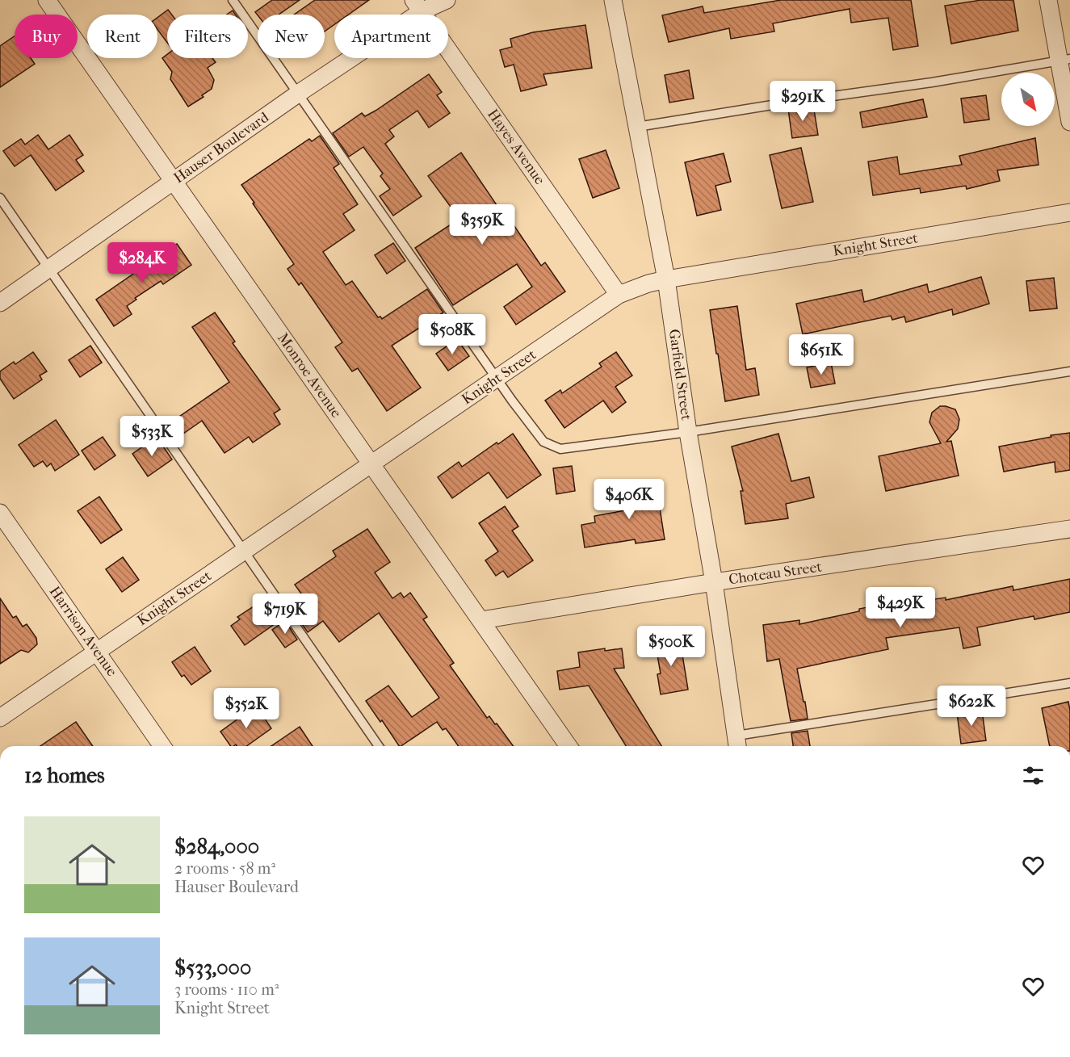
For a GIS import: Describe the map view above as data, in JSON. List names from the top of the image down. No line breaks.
{"streets":{"street":["Hayes Avenue","Hauser Boulevard","Knight Street","Garfield Street","Monroe Avenue","Choteau Street","Harrison Avenue"]},"crossings":[["Hayes Avenue","Hauser Boulevard"],["Hayes Avenue","Knight Street"],["Hauser Boulevard","Monroe Avenue"],["Knight Street","Garfield Street"],["Knight Street","Monroe Avenue"],["Knight Street","Harrison Avenue"],["Garfield Street","Choteau Street"],["Monroe Avenue","Choteau Street"]],"north":"bottom right","page":{"chip":["Buy","Rent","Filters","New","Apartment"],"price":["$291K","$359K","$284K","$508K","$651K","$533K","$406K","$429K","$719K","$500K","$622K","$352K"],"heading":"12 homes","list":[{"name":"$284,000","note":"2 rooms · 58 m² · Hauser Boulevard"},{"name":"$533,000","note":"3 rooms · 110 m² · Knight Street"}]}}
